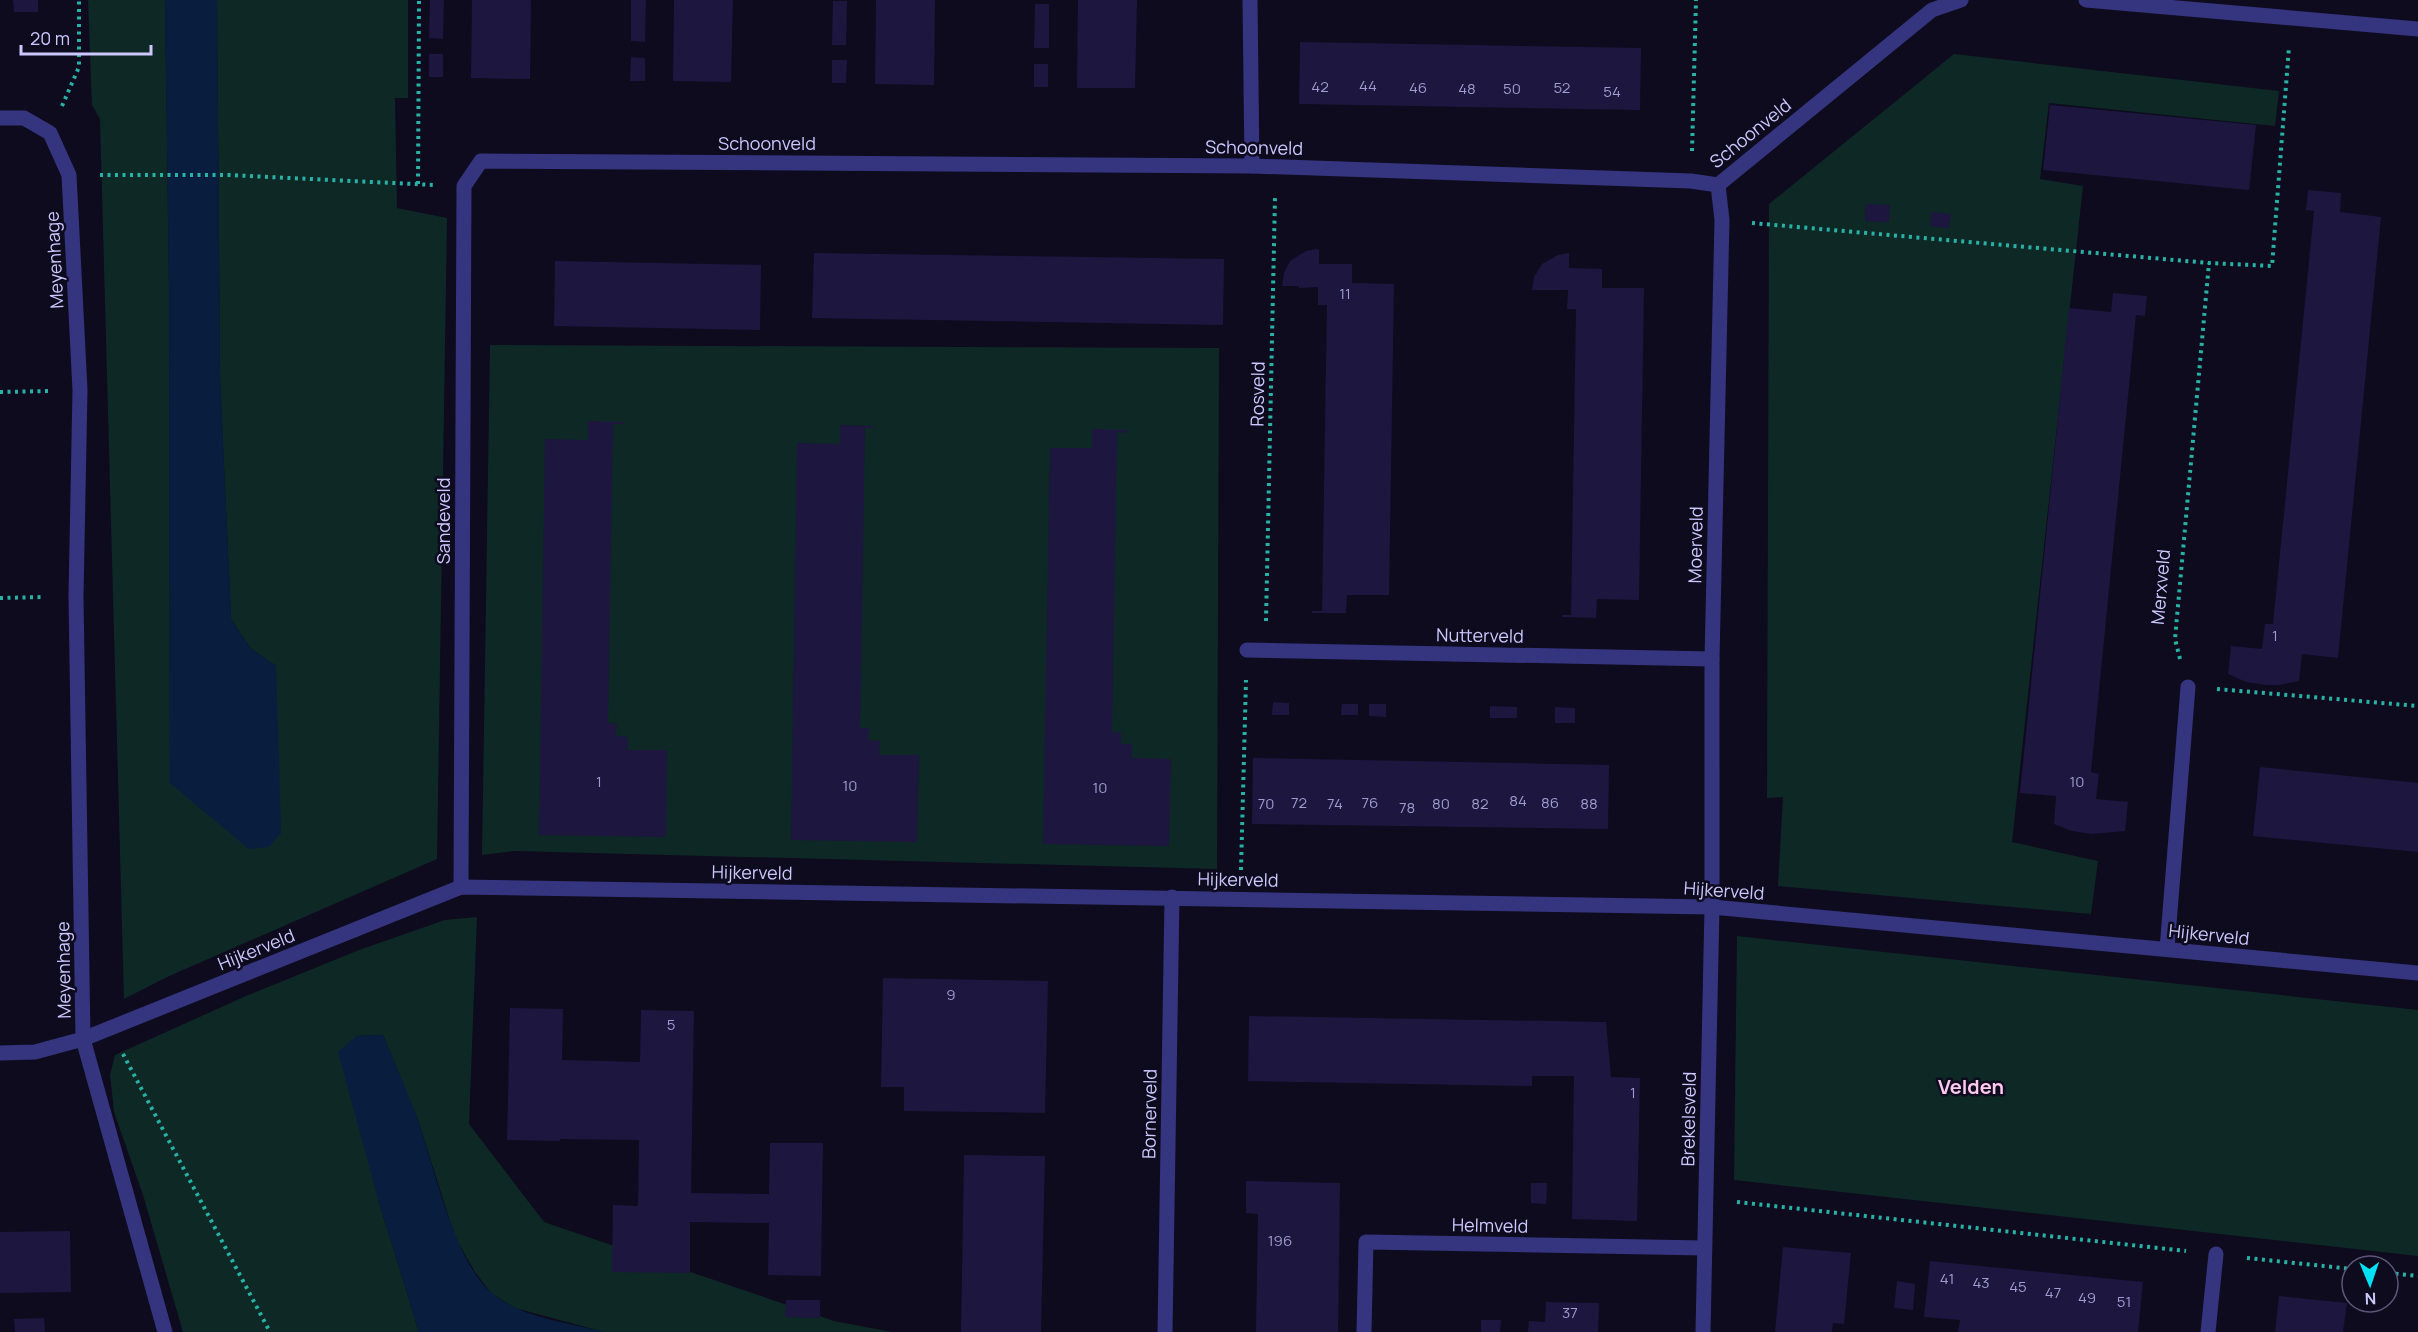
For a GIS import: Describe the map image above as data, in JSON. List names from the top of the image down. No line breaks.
{"streets":{"street":["Schoonveld","Meyenhage","Sandeveld","Moerveld","Nutterveld","Hijkerveld","Bornerveld","Brekelsveld","Helmveld"],"path":["Rosveld","Merxveld"]},"crossings":[["Schoonveld","Rosveld"],["Schoonveld","Sandeveld"],["Schoonveld","Moerveld"],["Meyenhage","Hijkerveld"],["Rosveld","Nutterveld"],["Sandeveld","Hijkerveld"],["Moerveld","Nutterveld"],["Moerveld","Hijkerveld"],["Moerveld","Brekelsveld"],["Hijkerveld","Bornerveld"],["Hijkerveld","Brekelsveld"],["Brekelsveld","Helmveld"]],"districts":["Velden"],"house_numbers":["44","42","46","52","48","50","54","11","1","1","10","10","10","84","72","76","86","70","74","80","82","88","78","9","5","1","196","41","43","45","47","49","51","37"],"scale_bar":"20 m","north":"bottom"}
